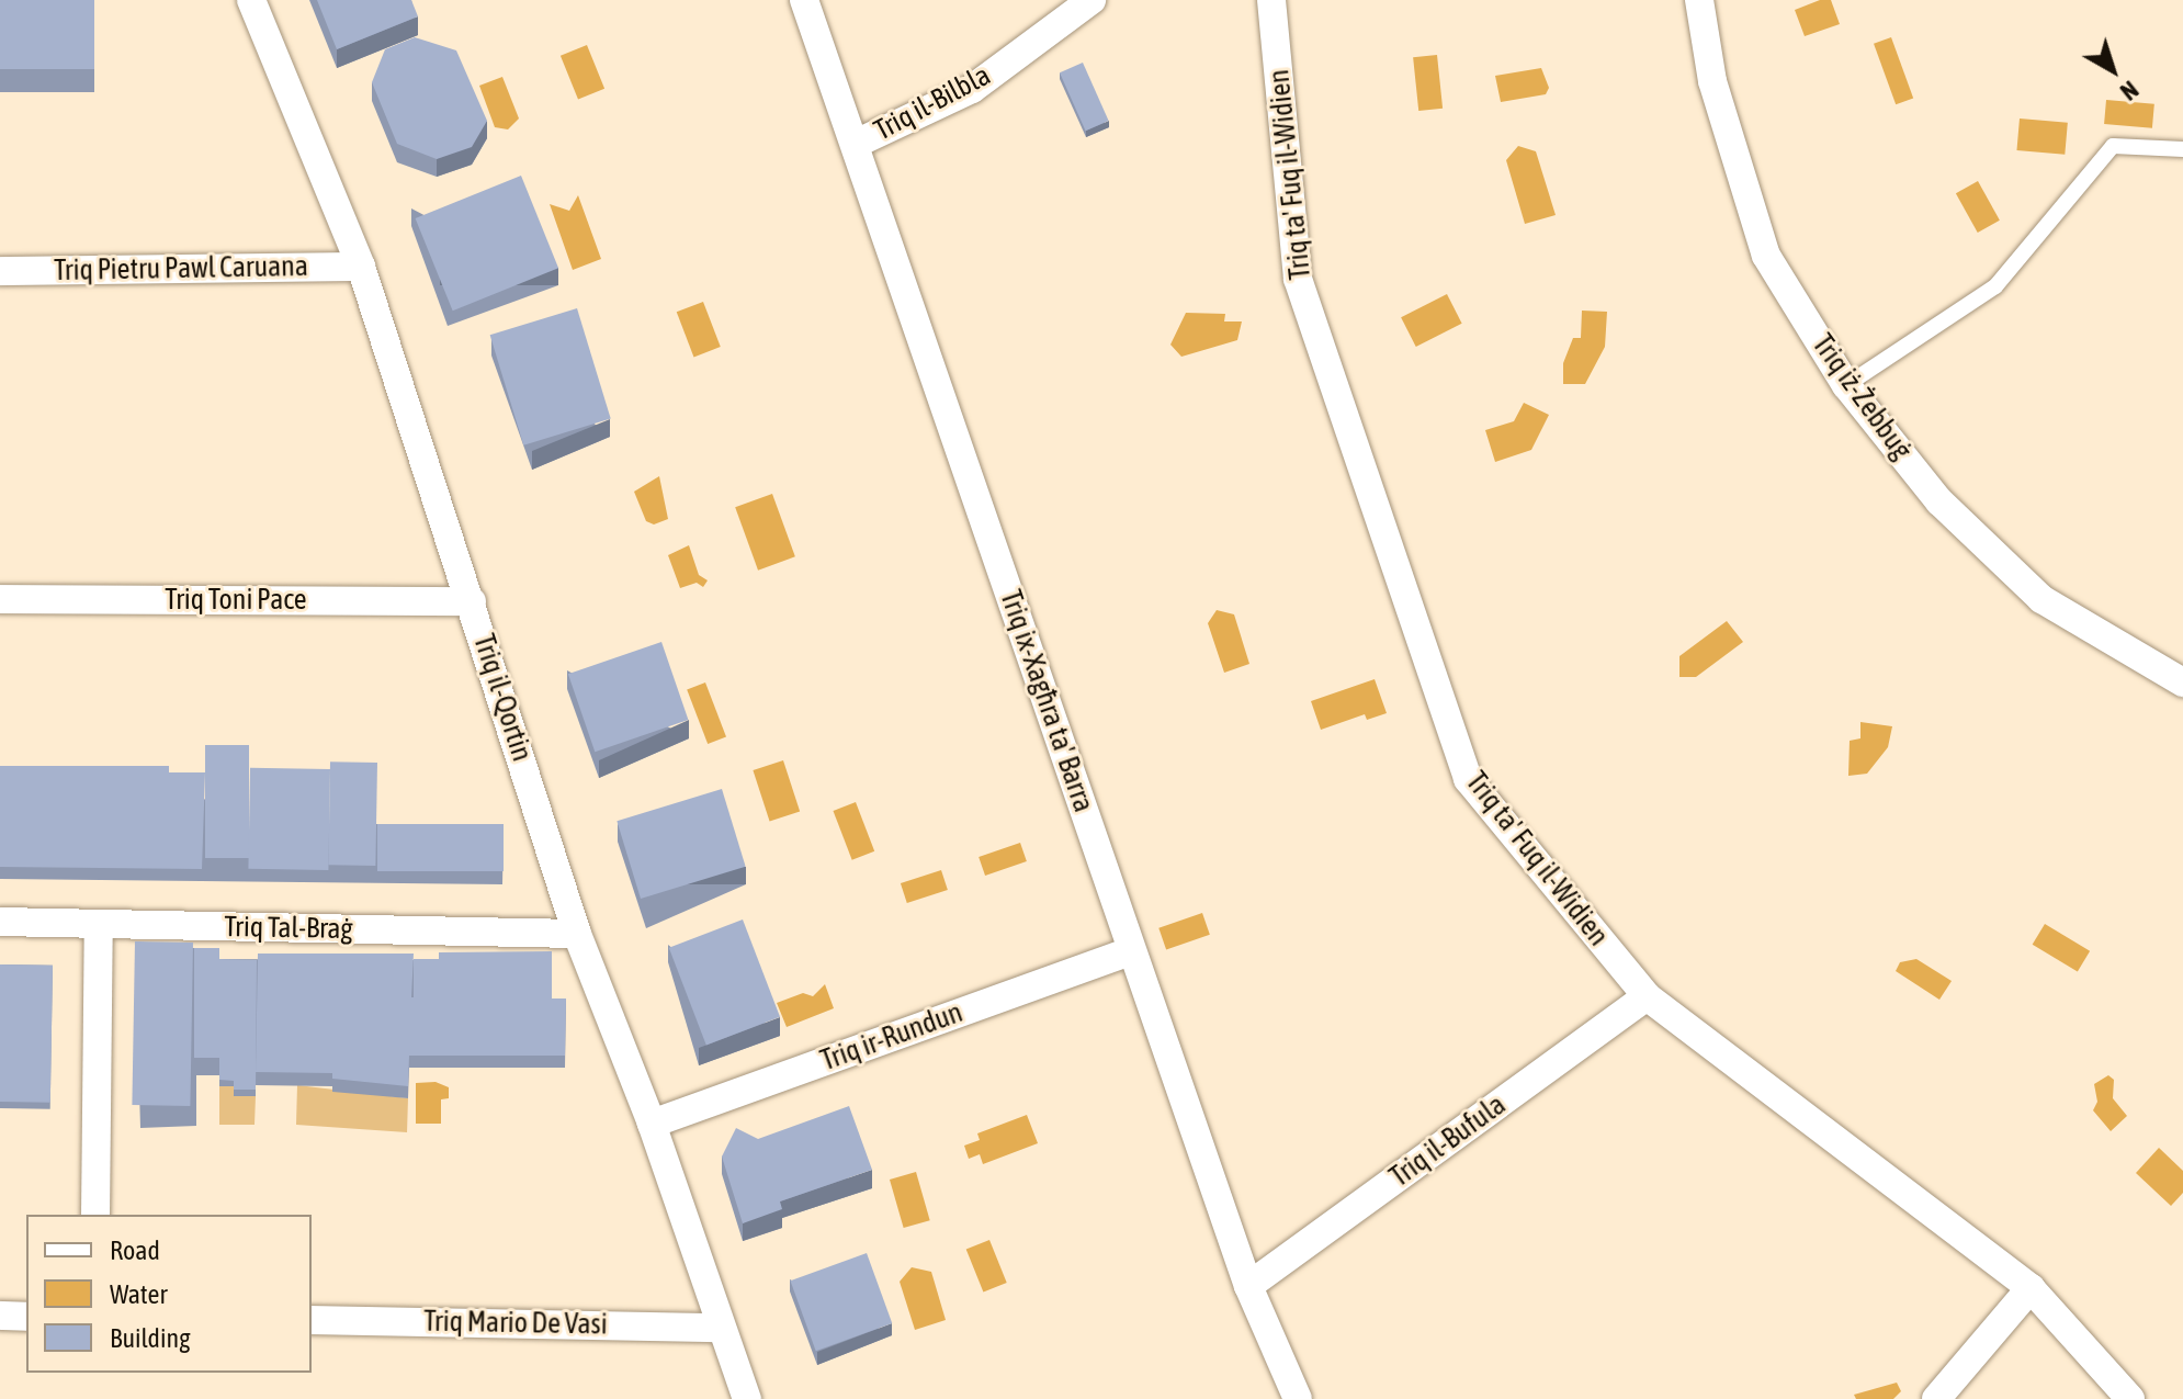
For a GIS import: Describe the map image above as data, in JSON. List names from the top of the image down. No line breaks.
{"streets":{"street":["Triq il-Bilbla","Triq ta' Fuq il-Widien","Triq Pietru Pawl Caruana","Triq iż-Żebbuġ","Triq Toni Pace","Triq il-Qortin","Triq ix-Xagħra ta' Barra","Triq Tal-Braġ","Triq ir-Rundun","Triq il-Bufula","Triq Mario De Vasi"]},"crossings":[["Triq il-Bilbla","Triq ix-Xagħra ta' Barra"],["Triq ta' Fuq il-Widien","Triq il-Bufula"],["Triq Pietru Pawl Caruana","Triq il-Qortin"],["Triq Toni Pace","Triq il-Qortin"],["Triq il-Qortin","Triq Tal-Braġ"],["Triq il-Qortin","Triq ir-Rundun"],["Triq il-Qortin","Triq Mario De Vasi"],["Triq ix-Xagħra ta' Barra","Triq ir-Rundun"],["Triq ix-Xagħra ta' Barra","Triq il-Bufula"]],"legend":["Road","Water","Building"],"north":"bottom right"}
